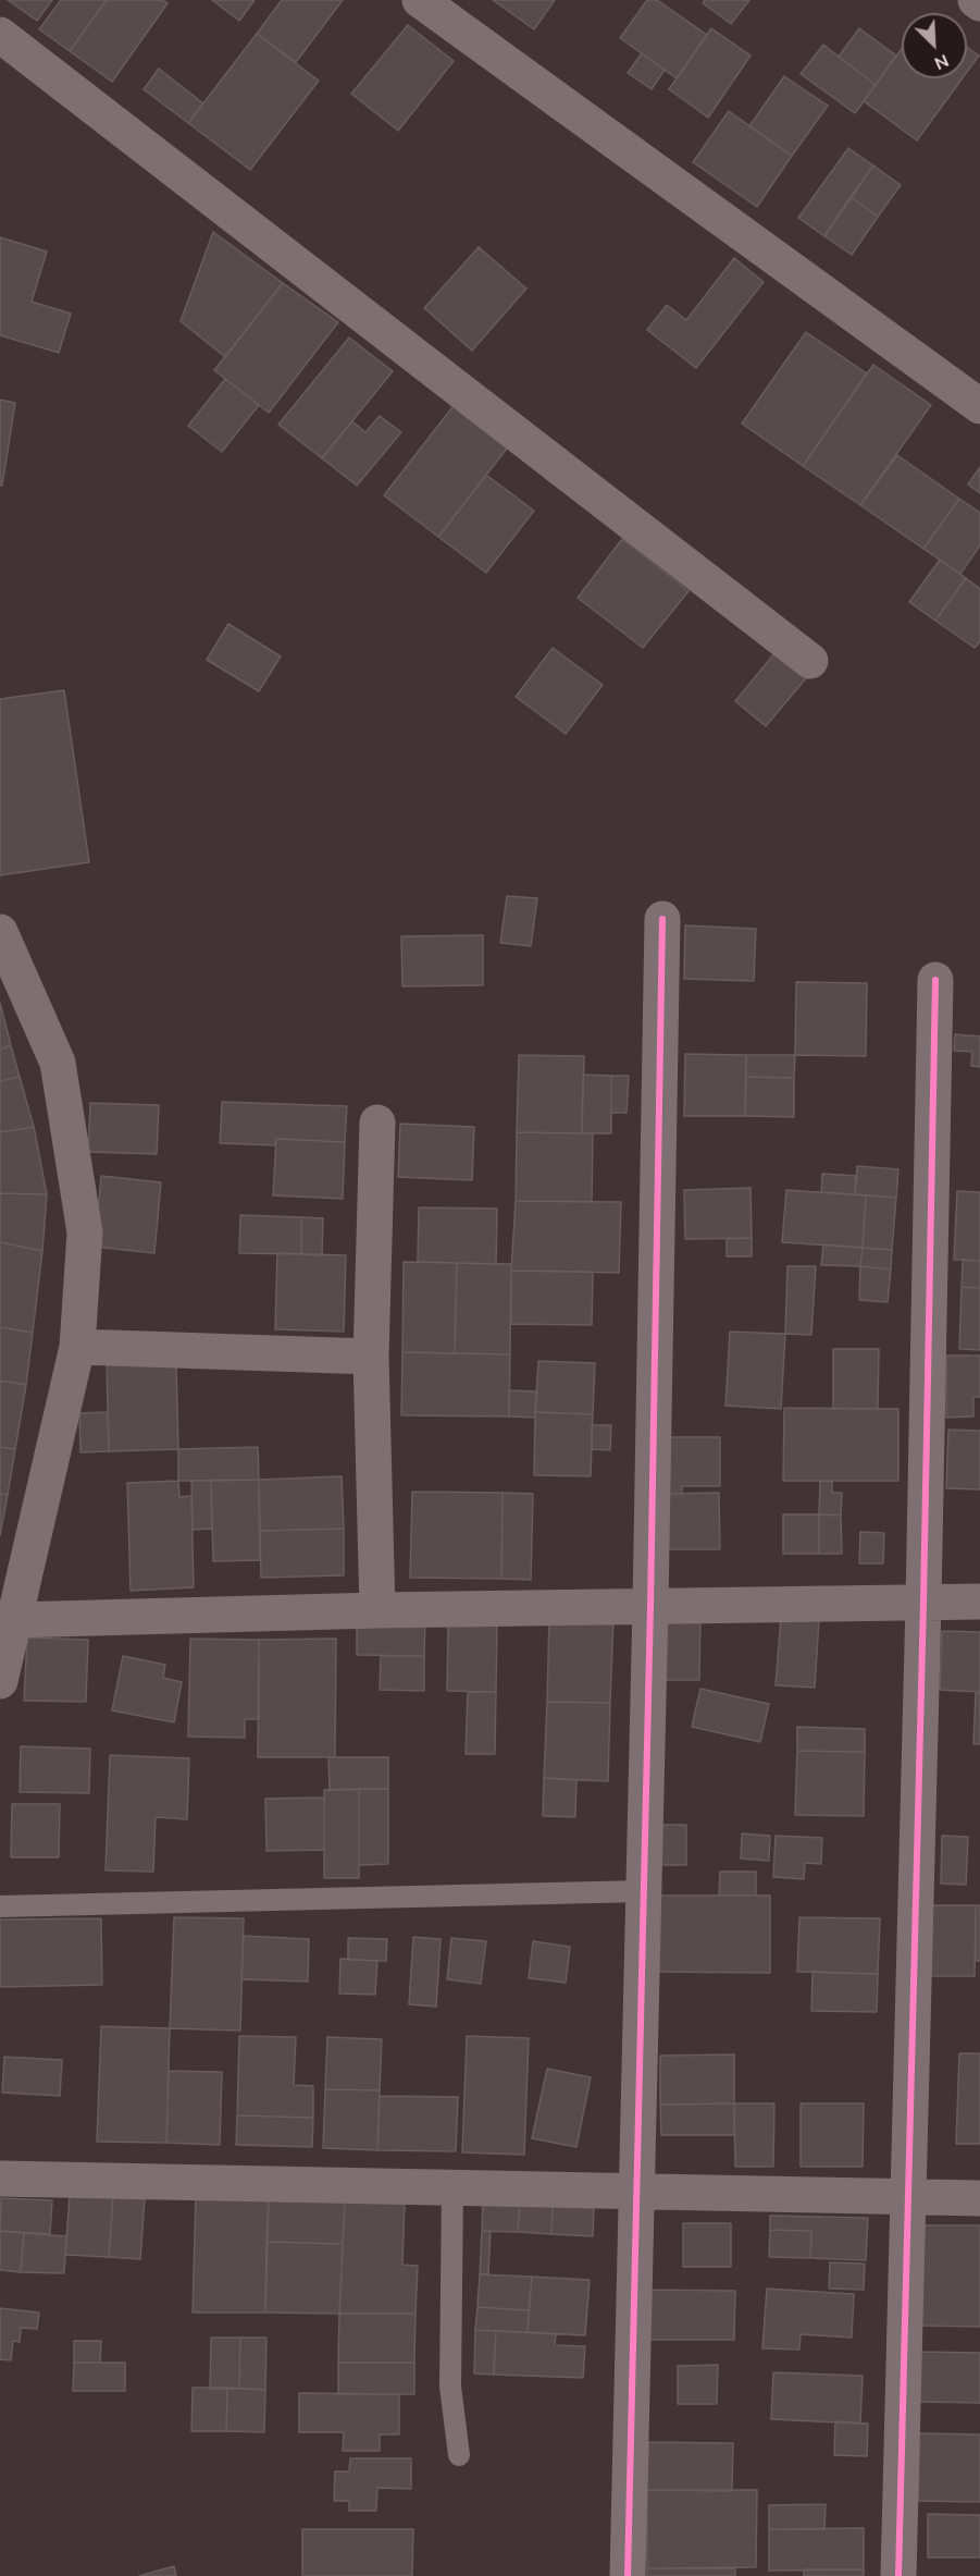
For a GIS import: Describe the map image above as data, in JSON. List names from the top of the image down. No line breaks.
{"north":"bottom right"}
